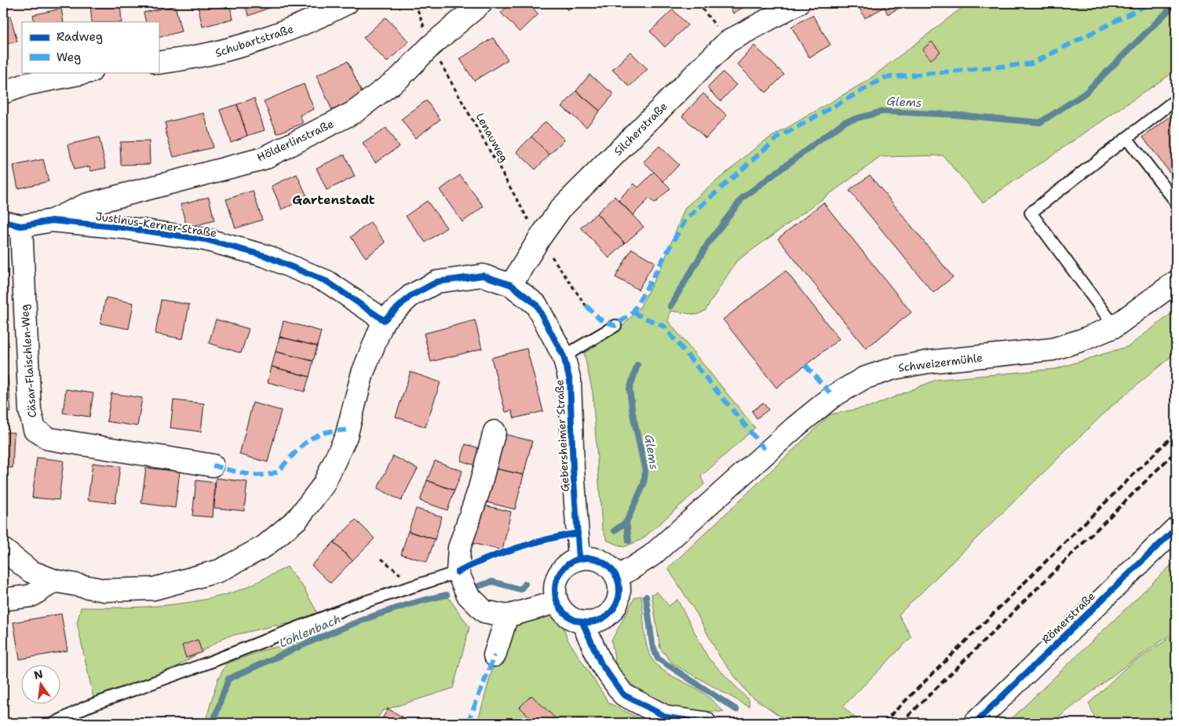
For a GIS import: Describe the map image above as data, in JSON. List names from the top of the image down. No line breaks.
{"streets":{"street":["Schubartstraße","Silcherstraße","Hölderlinstraße","Justinus-Kerner-Straße","Cäsar-Flaischlen-Weg","Schweizermühle","Gebersheimer Straße","Römerstraße"],"path":["Lenauweg"]},"crossings":[["Silcherstraße","Lenauweg"],["Silcherstraße","Gebersheimer Straße"],["Lenauweg","Hölderlinstraße"],["Hölderlinstraße","Justinus-Kerner-Straße"],["Justinus-Kerner-Straße","Cäsar-Flaischlen-Weg"],["Justinus-Kerner-Straße","Gebersheimer Straße"],["Schweizermühle","Gebersheimer Straße"]],"districts":["Gartenstadt"],"water":["Glems","Lohlenbach"],"legend":["Radweg","Weg"],"north":"top"}
